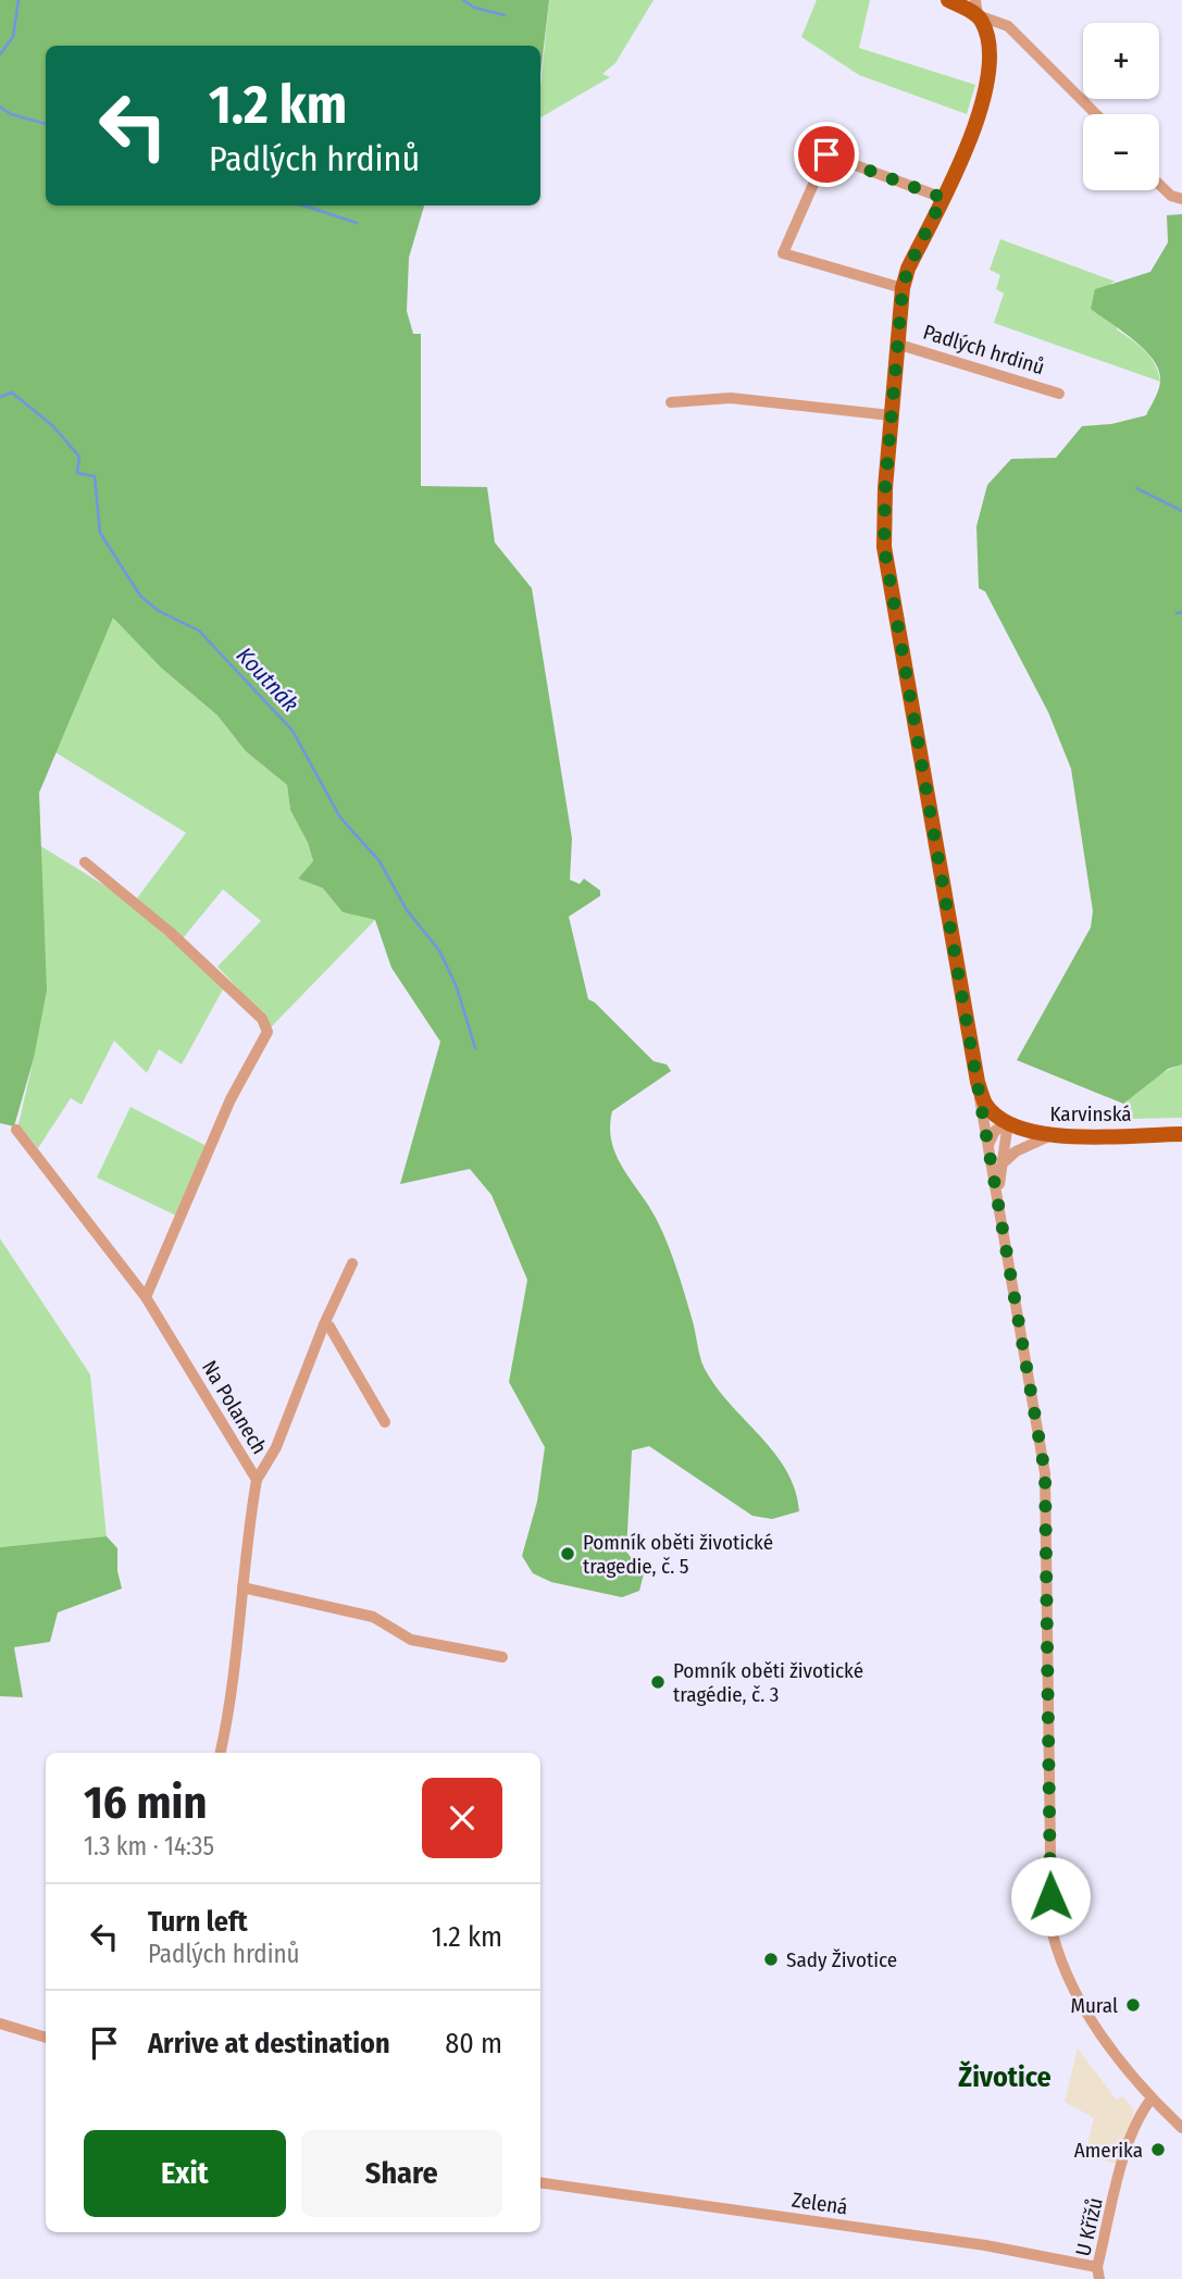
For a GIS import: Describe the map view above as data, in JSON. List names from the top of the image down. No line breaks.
{"streets":{"main road":["Padlých hrdinů","Karvinská"],"street":["Na Polanech","Zelená","U Křížů"]},"crossings":[["Padlých hrdinů","Karvinská"],["Padlých hrdinů","U Křížů"],["Zelená","U Křížů"]],"districts":["Životice"],"water":["Koutnák"],"places":["Pomník oběti životické tragedie, č. 5","Pomník oběti životické tragédie, č. 3","Sady Životice","Mural","Amerika"],"page":{"map_buttons":["+","−"],"turn":["1.2 km","Padlých hrdinů"],"heading":["16 min","1.3 km · 14:35"],"list":[{"name":"Turn left","note":"Padlých hrdinů","value":"1.2 km"},{"name":"Arrive at destination","value":"80 m"}],"buttons":["Exit","Share"]}}
